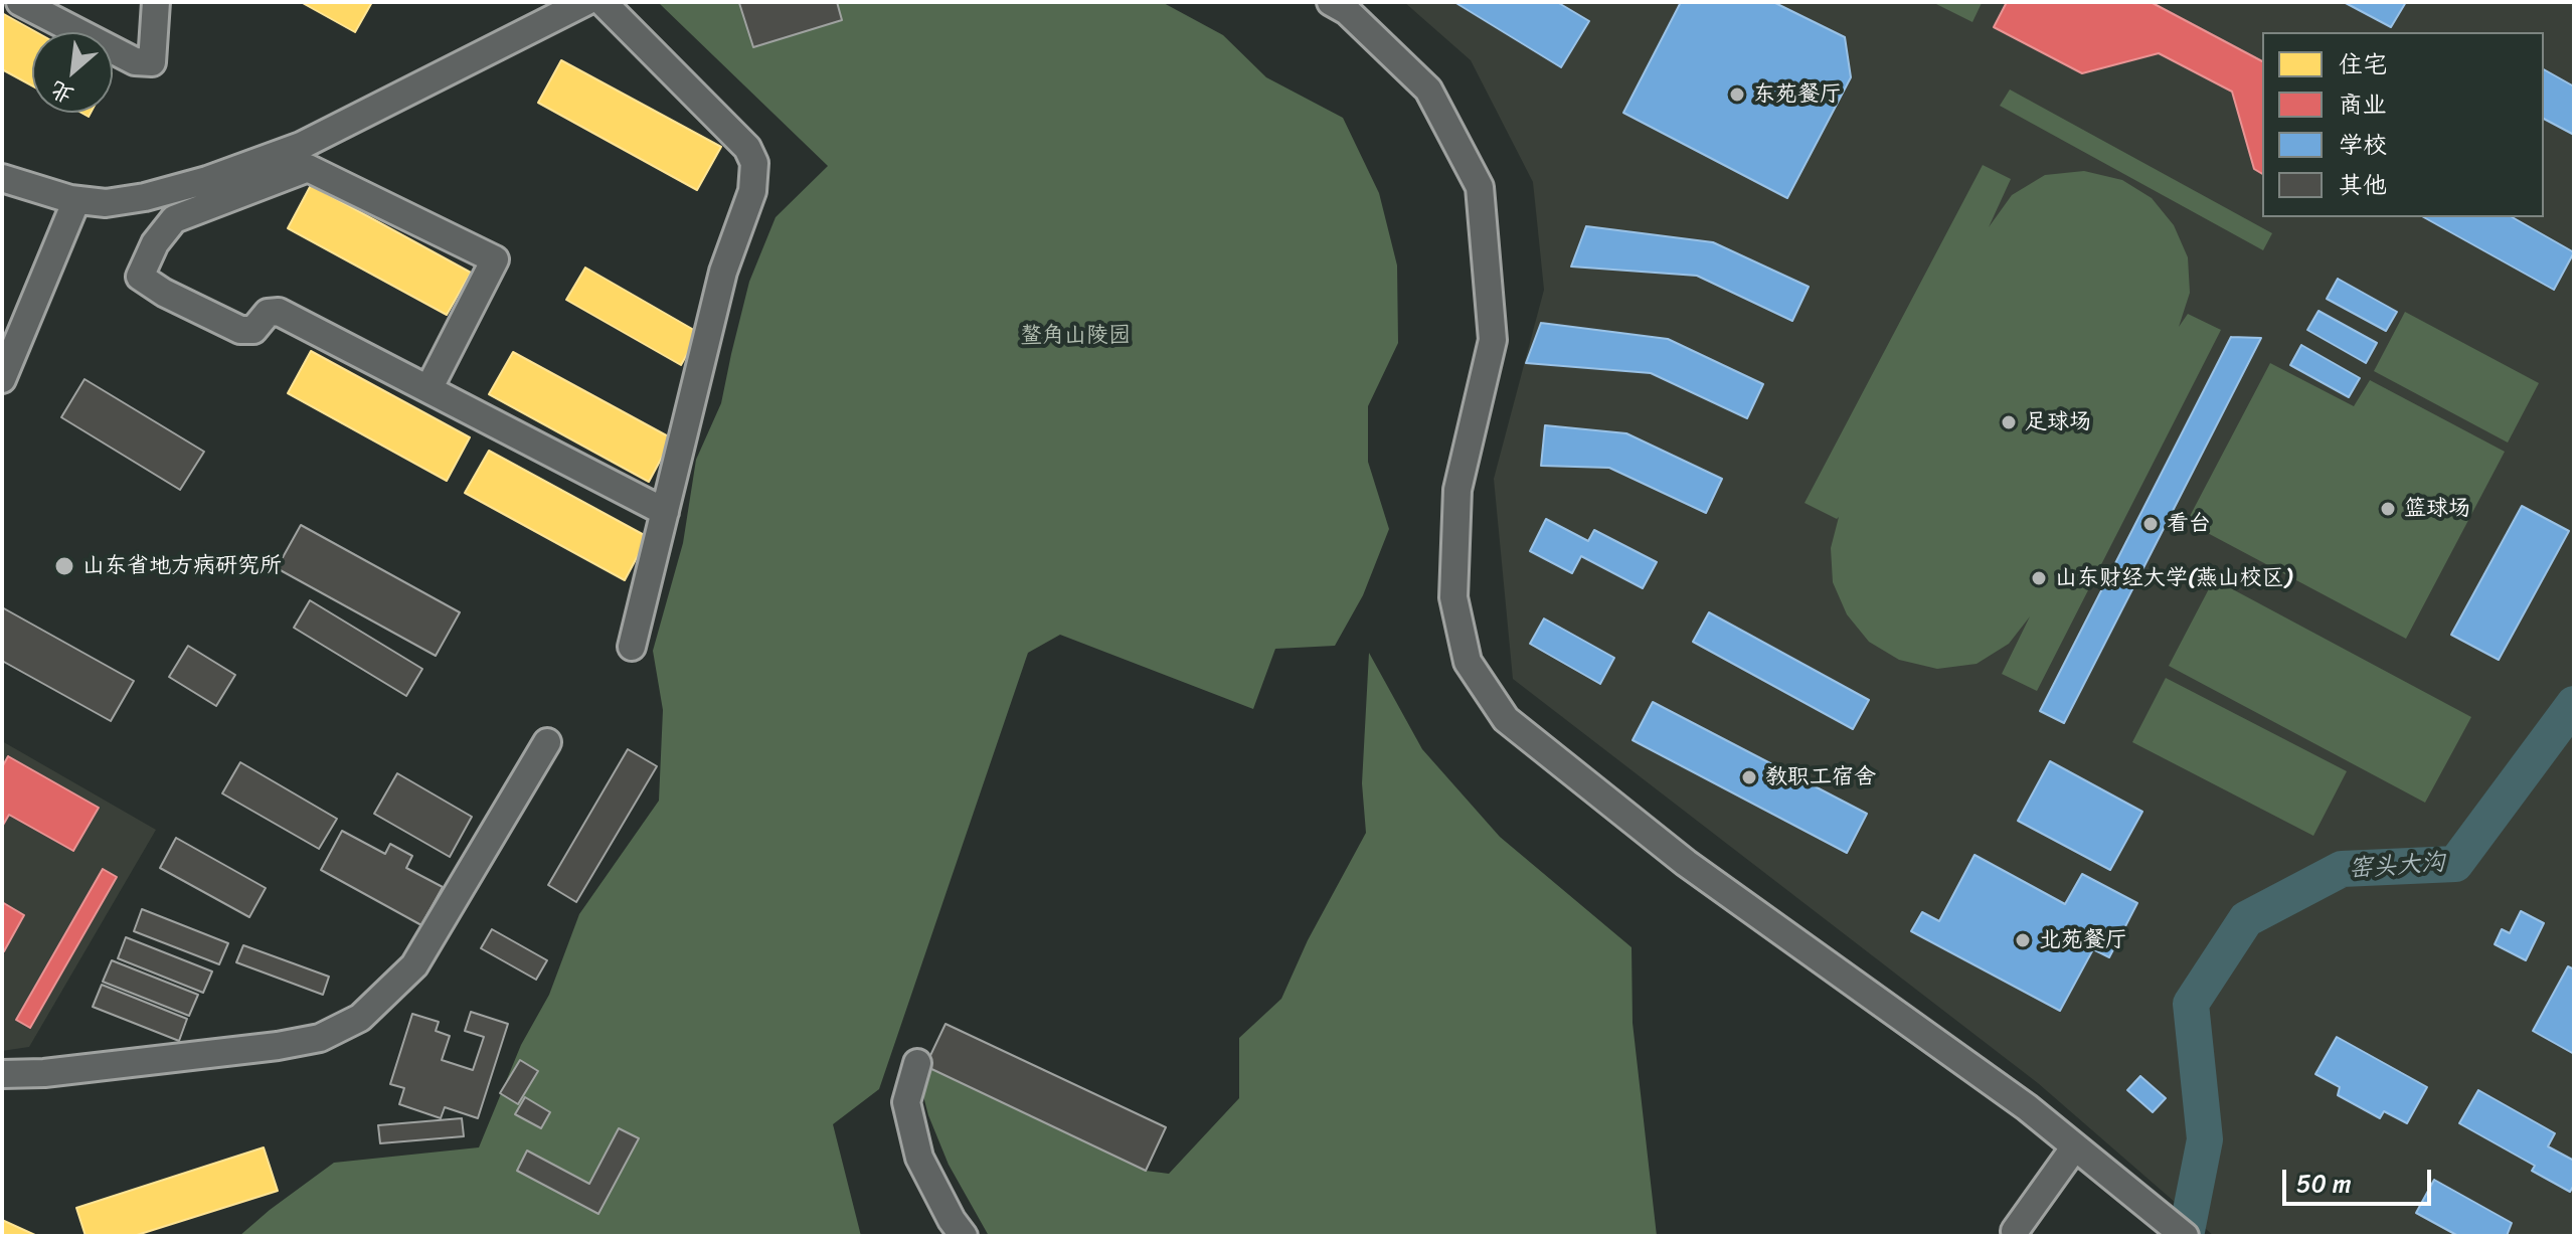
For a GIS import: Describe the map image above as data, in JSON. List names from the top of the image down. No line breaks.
{"water":["窑头大沟"],"parks":["鳌角山陵园"],"places":["东苑餐厅","足球场","篮球场","看台","山东省地方病研究所","山东财经大学(燕山校区)","教职工宿舍","北苑餐厅"],"legend":["住宅","商业","学校","其他"],"scale_bar":"50 m","north":"bottom left"}
